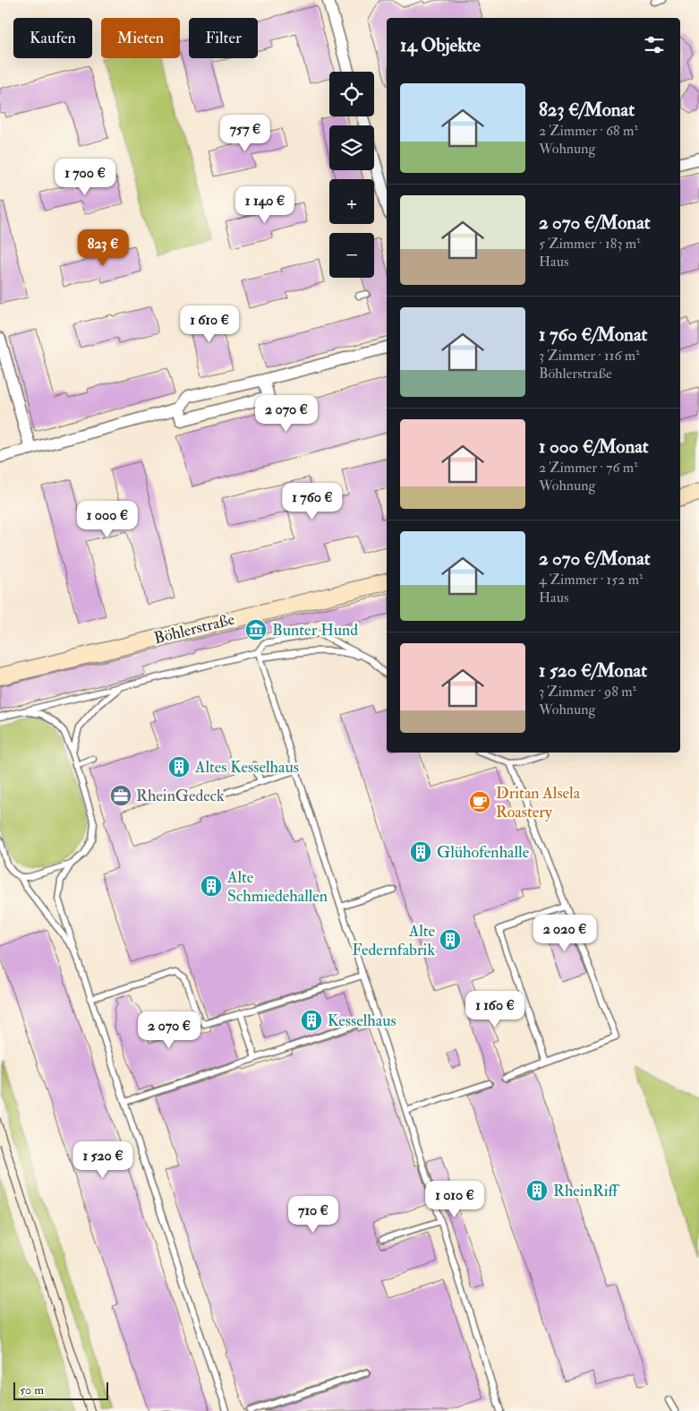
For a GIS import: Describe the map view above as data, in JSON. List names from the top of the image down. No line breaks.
{"streets":{"street":["Böhlerstraße"]},"places":{"museum":["Bunter Hund"],"building":["Altes Kesselhaus","Glühofenhalle","Alte Schmiedehallen","Alte Federnfabrik","Kesselhaus","RheinRiff"],"office":["RheinGedeck"],"cafe":["Dritan Alsela Roastery"]},"scale_bar":"50 m","page":{"chip":["Kaufen","Mieten","Filter"],"heading":"14 Objekte","map_buttons":["+","−"],"list":[{"name":"823 €/Monat","note":"2 Zimmer · 68 m² · Wohnung"},{"name":"2 070 €/Monat","note":"5 Zimmer · 183 m² · Haus"},{"name":"1 760 €/Monat","note":"3 Zimmer · 116 m² · Böhlerstraße"},{"name":"1 000 €/Monat","note":"2 Zimmer · 76 m² · Wohnung"},{"name":"2 070 €/Monat","note":"4 Zimmer · 152 m² · Haus"},{"name":"1 520 €/Monat","note":"3 Zimmer · 98 m² · Wohnung"}],"price":["757 €","1 700 €","1 140 €","823 €","1 610 €","2 070 €","1 760 €","1 000 €","2 020 €","1 160 €","2 070 €","1 520 €","1 010 €","710 €"],"scale":"50 m"}}
